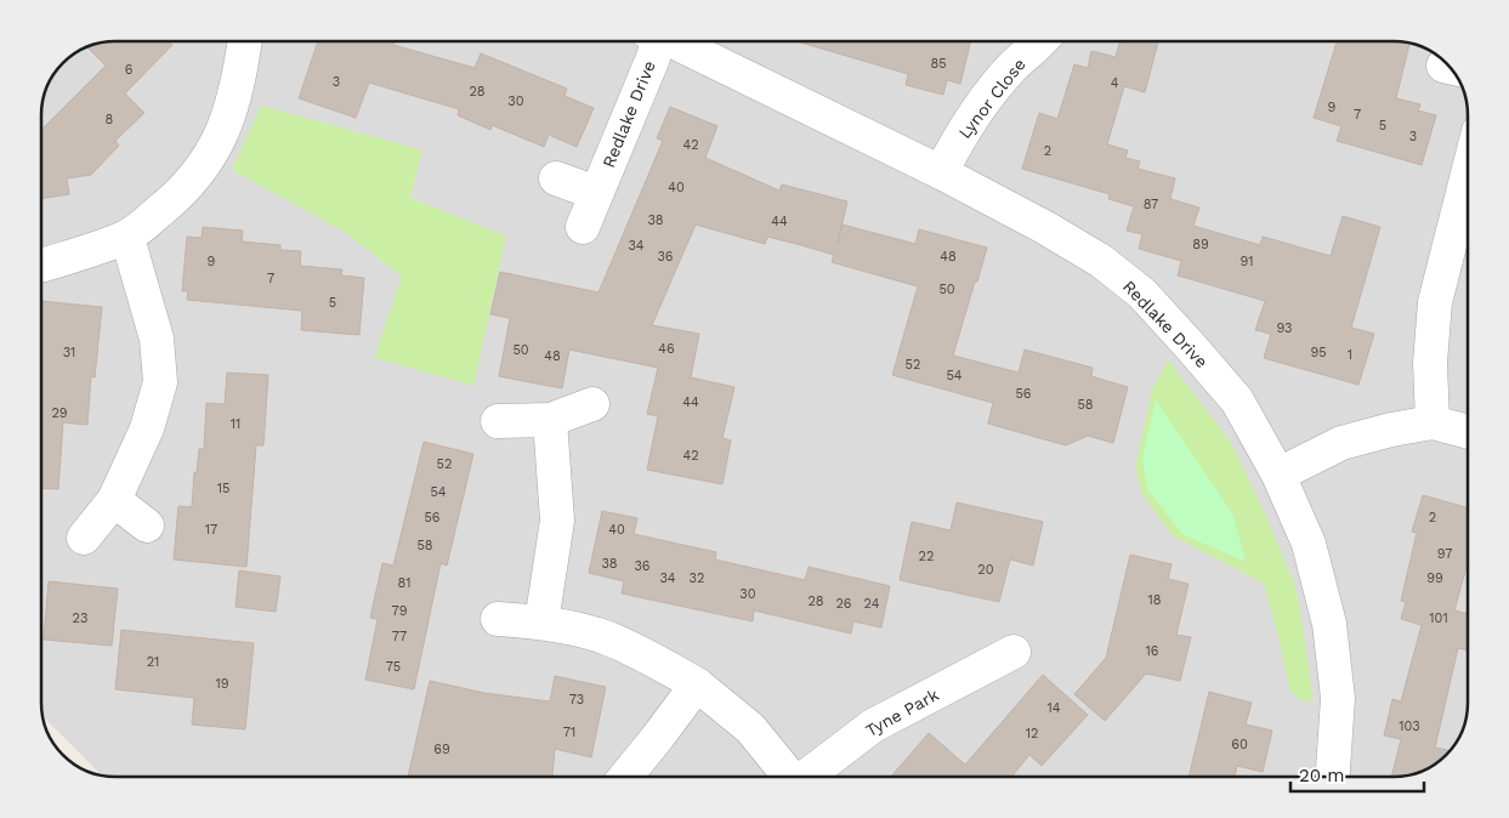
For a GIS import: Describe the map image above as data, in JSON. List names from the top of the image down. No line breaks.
{"streets":{"street":["Lynor Close","Redlake Drive","Tyne Park"]},"crossings":[["Lynor Close","Redlake Drive"]],"house_numbers":["85","6","3","4","28","30","9","7","8","5","3","42","2","40","87","38","44","89","34","36","48","9","91","7","50","5","93","46","50","31","95","1","48","52","54","56","44","58","29","11","42","52","15","54","56","2","17","40","58","97","22","38","36","20","34","32","99","81","30","18","28","26","24","79","23","101","77","16","21","75","19","73","14","103","71","12","60","69"],"scale_bar":"20 m"}
